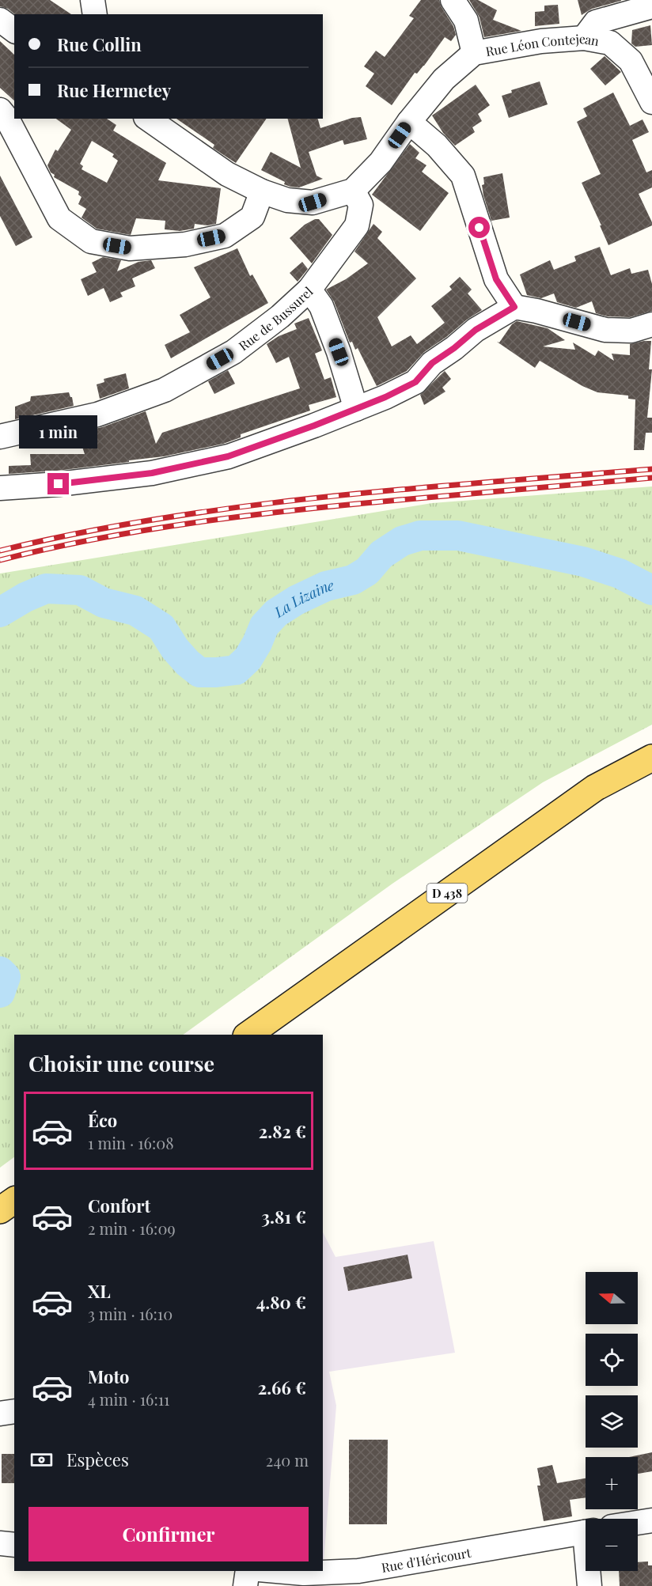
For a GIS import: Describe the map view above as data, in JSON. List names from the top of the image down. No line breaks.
{"streets":{"main road":["D 438"],"street":["Rue Léon Contejean","Rue de Bussurel","Rue d'Héricourt"]},"crossings":[["Rue Léon Contejean","Rue de Bussurel"]],"water":["La Lizaine"],"north":"left","page":{"banner":["Rue Collin","Rue Hermetey"],"bubble":"1 min","heading":"Choisir une course","list":[{"name":"Éco","note":"1 min · 16:08","value":"2.82 €"},{"name":"Confort","note":"2 min · 16:09","value":"3.81 €"},{"name":"XL","note":"3 min · 16:10","value":"4.80 €"},{"name":"Moto","note":"4 min · 16:11","value":"2.66 €"}],"map_buttons":["+","−"],"pay":["Espèces","240 m"],"buttons":"Confirmer"}}
